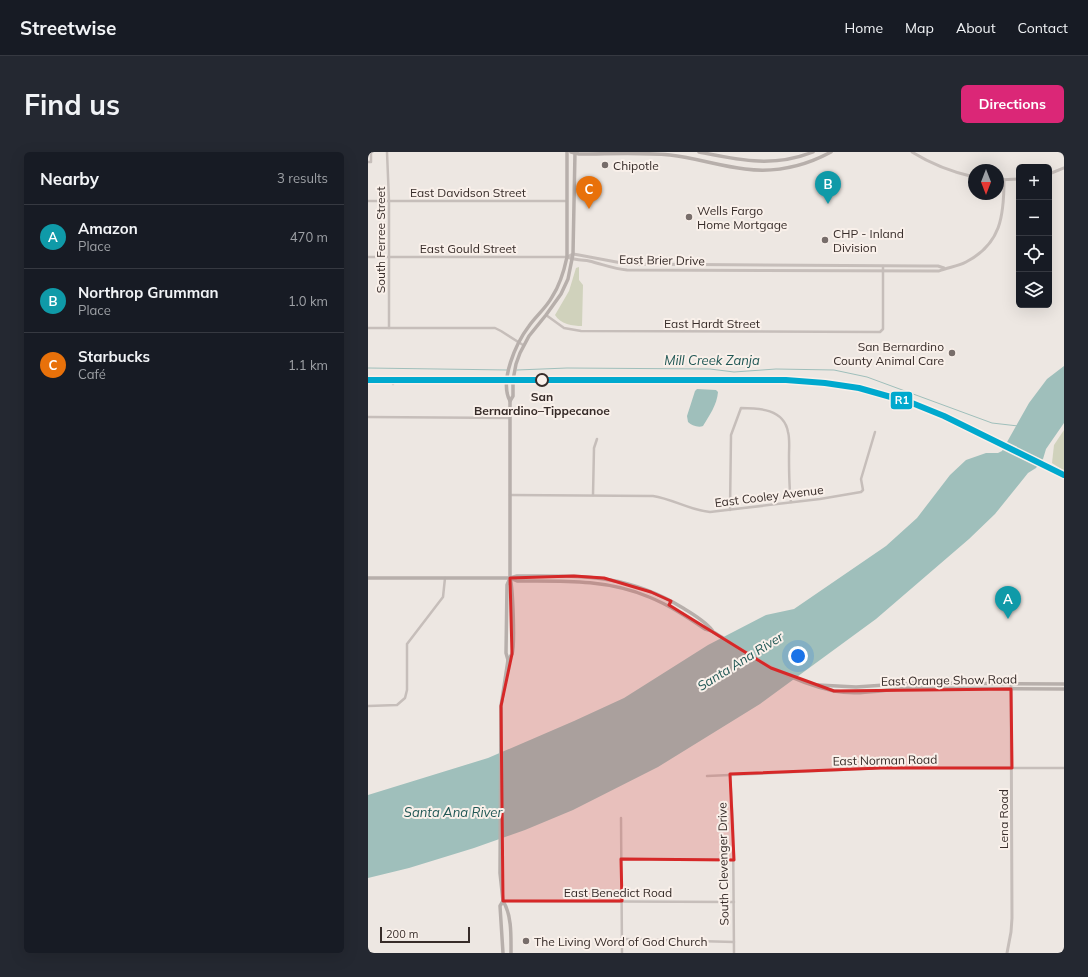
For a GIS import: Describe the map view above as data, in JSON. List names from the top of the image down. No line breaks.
{"streets":{"main road":["East Orange Show Road"],"street":["East Davidson Street","South Ferree Street","East Gould Street","East Brier Drive","East Hardt Street","East Cooley Avenue","East Norman Road","Lena Road","South Clevenger Drive","East Benedict Road"]},"crossings":[["East Davidson Street","South Ferree Street"],["South Ferree Street","East Gould Street"],["East Gould Street","East Brier Drive"],["East Brier Drive","East Hardt Street"],["East Orange Show Road","Lena Road"],["East Norman Road","Lena Road"],["East Norman Road","South Clevenger Drive"],["South Clevenger Drive","East Benedict Road"]],"water":["Mill Creek Zanja","Santa Ana River"],"places":["Chipotle","Wells Fargo Home Mortgage","CHP - Inland Division","San Bernardino County Animal Care","San Bernardino–Tippecanoe","The Living Word of God Church"],"lines":["transit line R1"],"scale_bar":"200 m","north":"bottom","page":{"header":"Streetwise","nav":["Home","Map","About","Contact"],"buttons":"Directions","title":"Find us","heading":["Nearby","3 results"],"map_buttons":["+","−"],"pins":["B","C","A"],"list":[{"mark":"A","name":"Amazon","note":"Place","value":"470 m"},{"mark":"B","name":"Northrop Grumman","note":"Place","value":"1.0 km"},{"mark":"C","name":"Starbucks","note":"Café","value":"1.1 km"}],"scale":"200 m"}}
